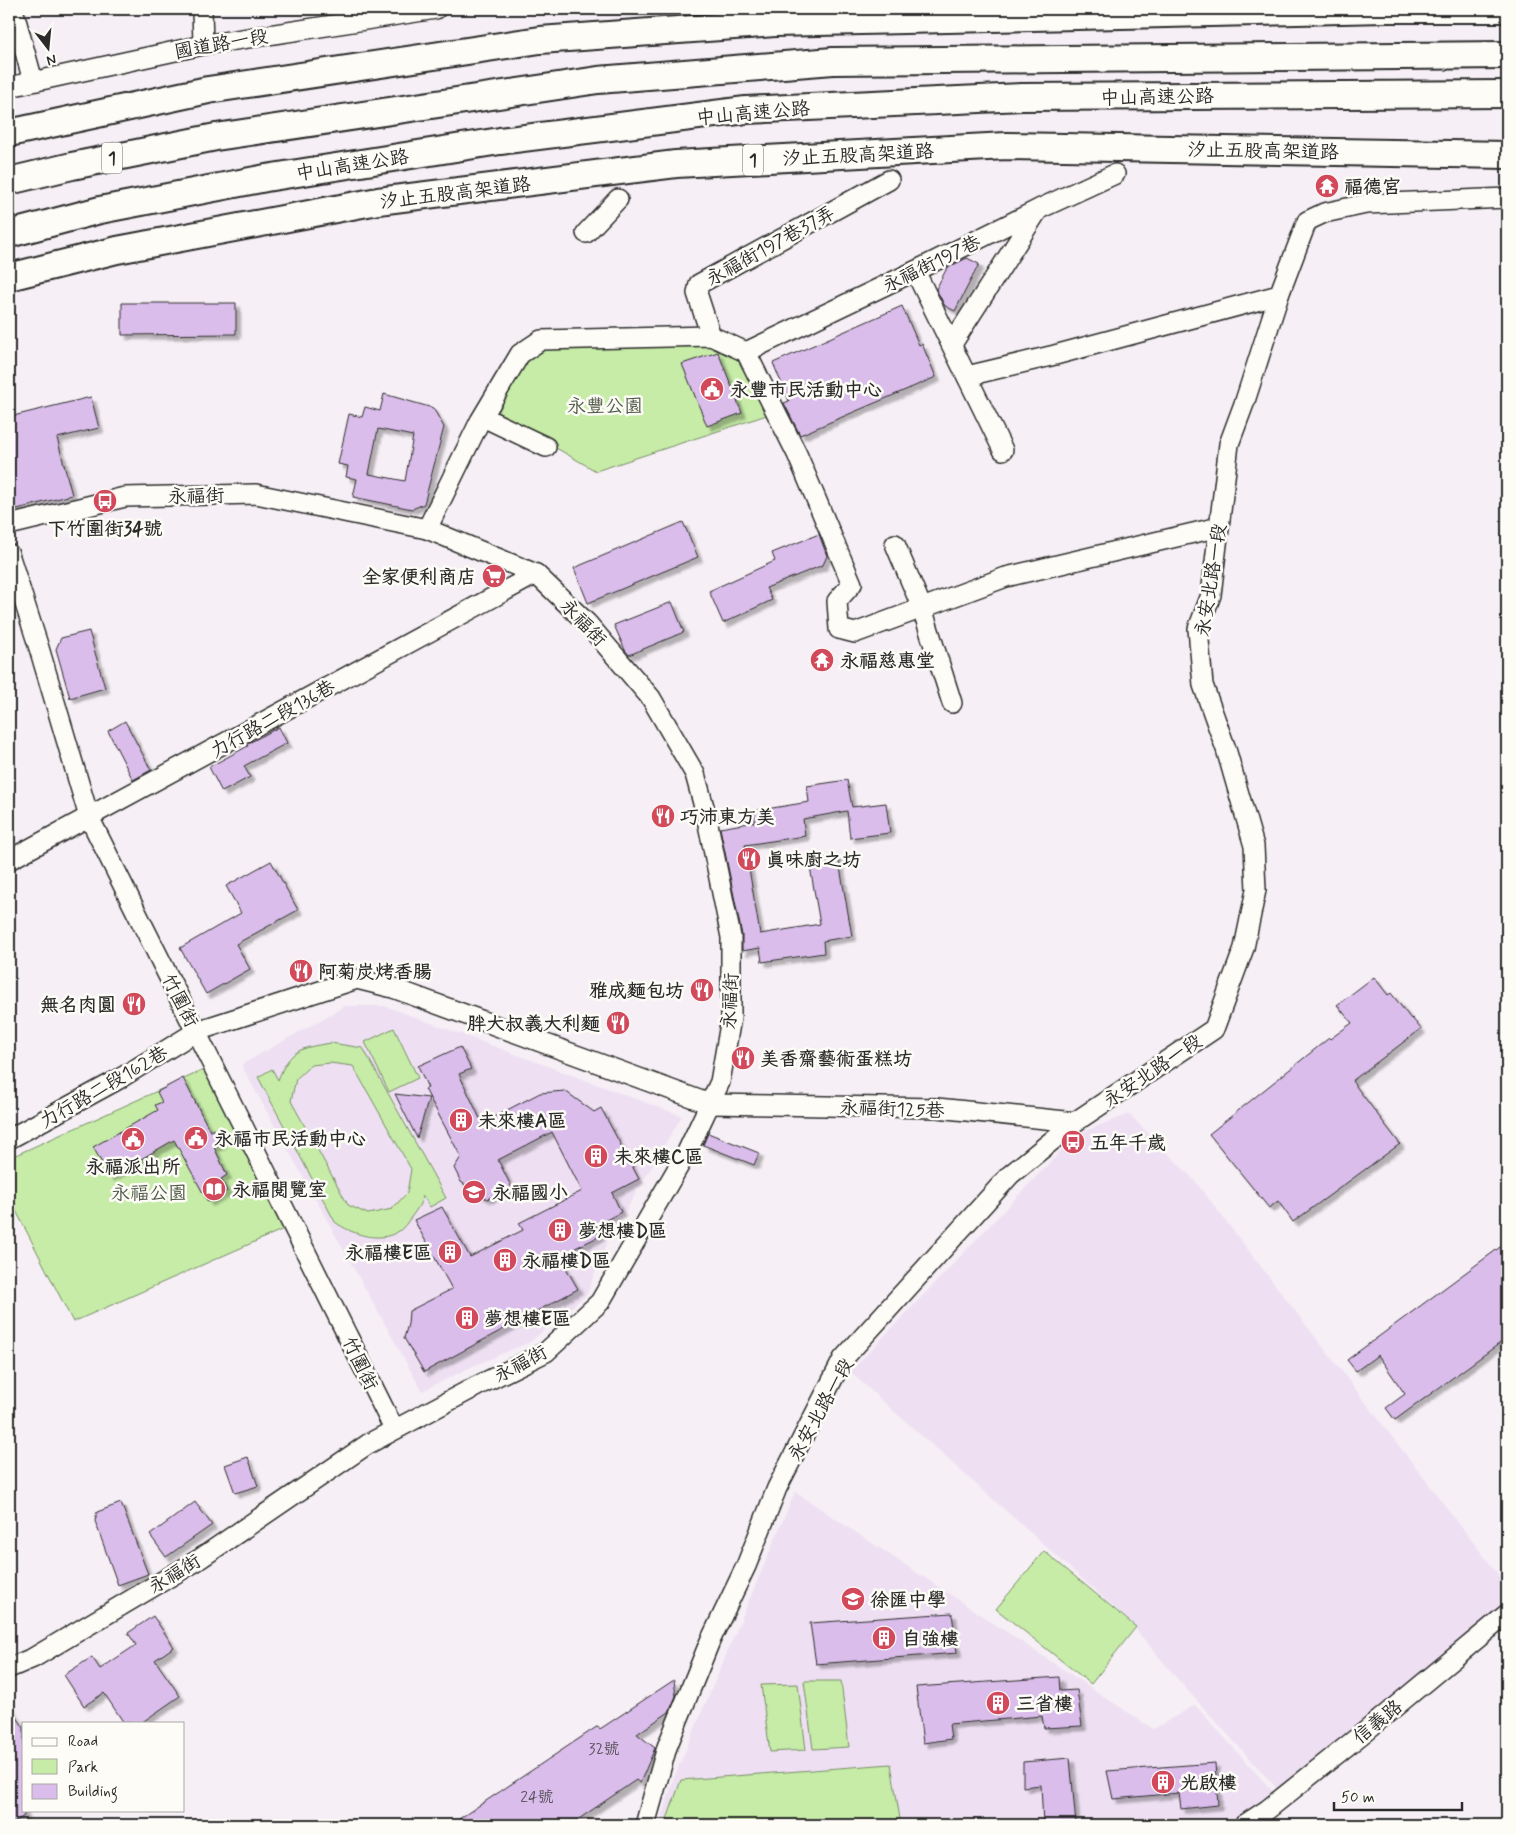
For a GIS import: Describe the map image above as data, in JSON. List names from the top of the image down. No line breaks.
{"streets":{"highway":["中山高速公路","汐止五股高架道路","1"],"street":["國道路一段","永福街197巷37弄","永福街197巷","永福街","永安北路一段","力行路二段136巷","竹圍街","力行路二段162巷","永福街125巷","信義路"]},"crossings":[["永福街","力行路二段136巷"],["永福街","竹圍街"],["永福街","力行路二段162巷"],["永福街","永福街125巷"],["永安北路一段","永福街125巷"],["力行路二段136巷","竹圍街"],["竹圍街","力行路二段162巷"],["力行路二段162巷","永福街125巷"]],"parks":["永豐公園","永福公園"],"places":{"temple":["福德宮","永福慈惠堂"],"public building":["永豐市民活動中心","永福市民活動中心","永福派出所"],"bus stop":["下竹圍街34號","五年千歲"],"supermarket":["全家便利商店"],"restaurant":["巧沛東方美","真味廚之坊","阿菊炭烤香腸","雅成麵包坊","無名肉圓","胖大叔義大利麵","美香齋藝術蛋糕坊"],"building":["未來樓A區","未來樓C區","夢想樓D區","永福樓E區","永福樓D區","夢想樓E區","自強樓","三省樓","光啟樓"],"library":["永福閱覽室"],"school or university":["永福國小","徐匯中學"]},"house_numbers":["32號","24號"],"legend":["Road","Park","Building"],"scale_bar":"50 m","north":"bottom"}
